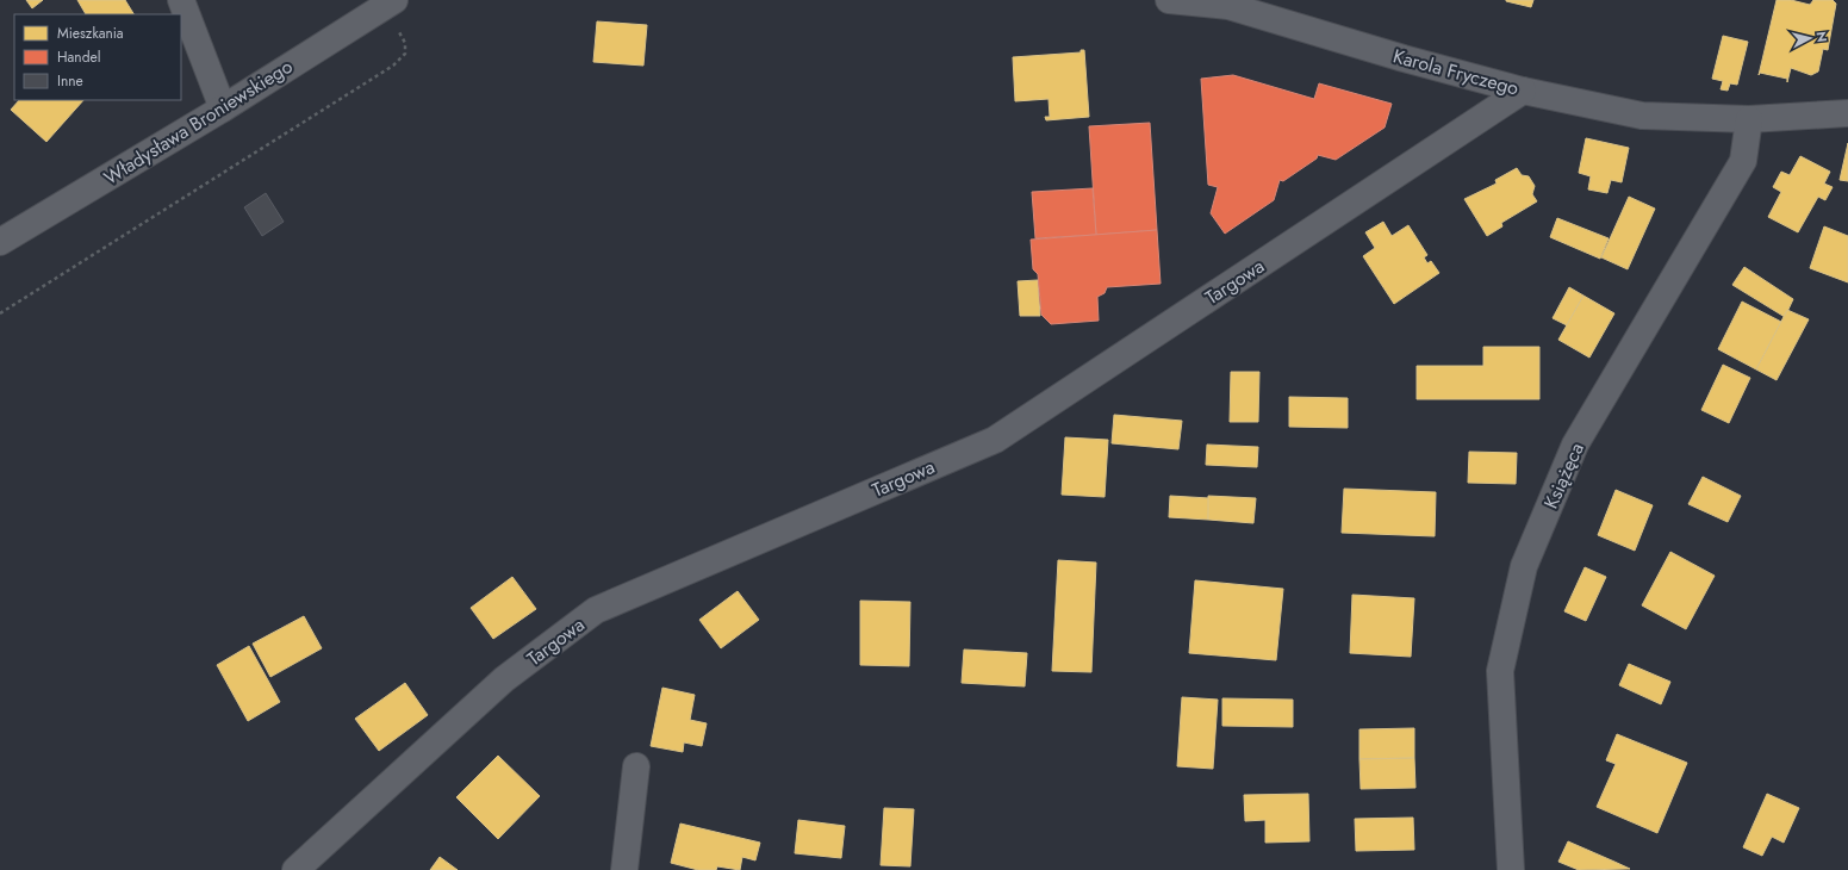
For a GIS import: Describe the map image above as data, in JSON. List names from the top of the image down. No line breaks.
{"streets":{"street":["Karola Fryczego","Władysława Broniewskiego","Targowa","Książęca"]},"crossings":[["Karola Fryczego","Targowa"],["Karola Fryczego","Książęca"]],"legend":["Mieszkania","Handel","Inne"],"north":"right"}
